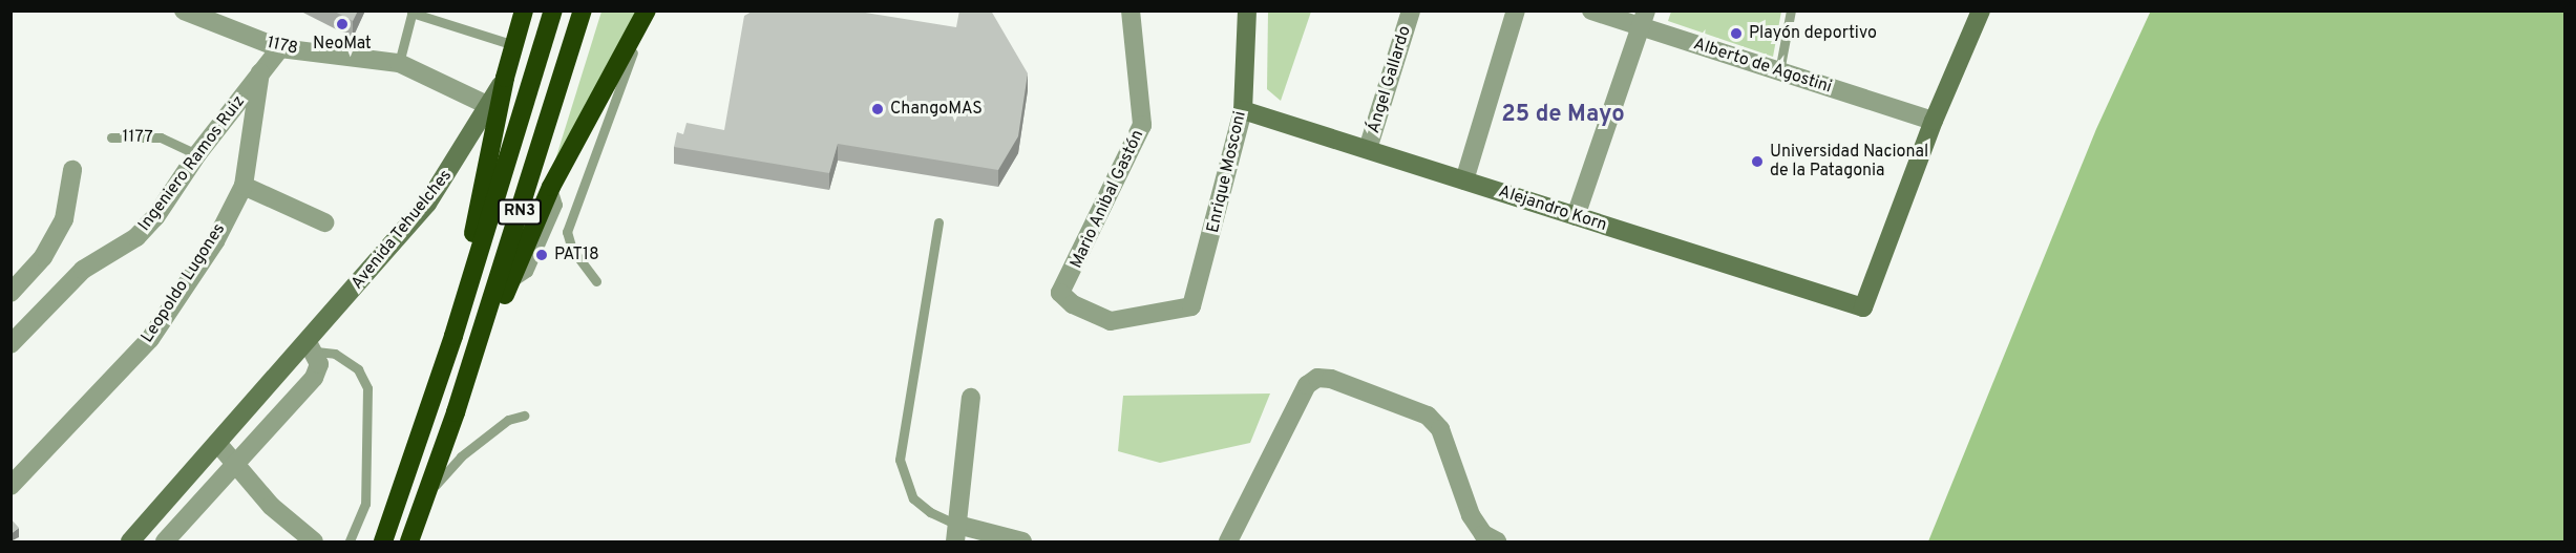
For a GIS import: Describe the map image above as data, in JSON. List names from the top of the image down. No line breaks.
{"streets":{"highway":["RN3"],"street":["1178","Alberto de Agostini","Ángel Gallardo","Ingeniero Ramos Ruiz","Enrique Mosconi","Mario Anibal Gastón","Alejandro Korn","Avenida Tehuelches","Leopoldo Lugones"],"lane":["1177"]},"crossings":[["1178","Ingeniero Ramos Ruiz"],["1178","Avenida Tehuelches"],["Alberto de Agostini","Alejandro Korn"],["Ángel Gallardo","Alejandro Korn"],["1177","Ingeniero Ramos Ruiz"],["Ingeniero Ramos Ruiz","Leopoldo Lugones"],["Enrique Mosconi","Mario Anibal Gastón"],["Enrique Mosconi","Alejandro Korn"]],"districts":["25 de Mayo"],"places":["NeoMat","Playón deportivo","ChangoMAS","Universidad Nacional de la Patagonia","PAT18"]}
